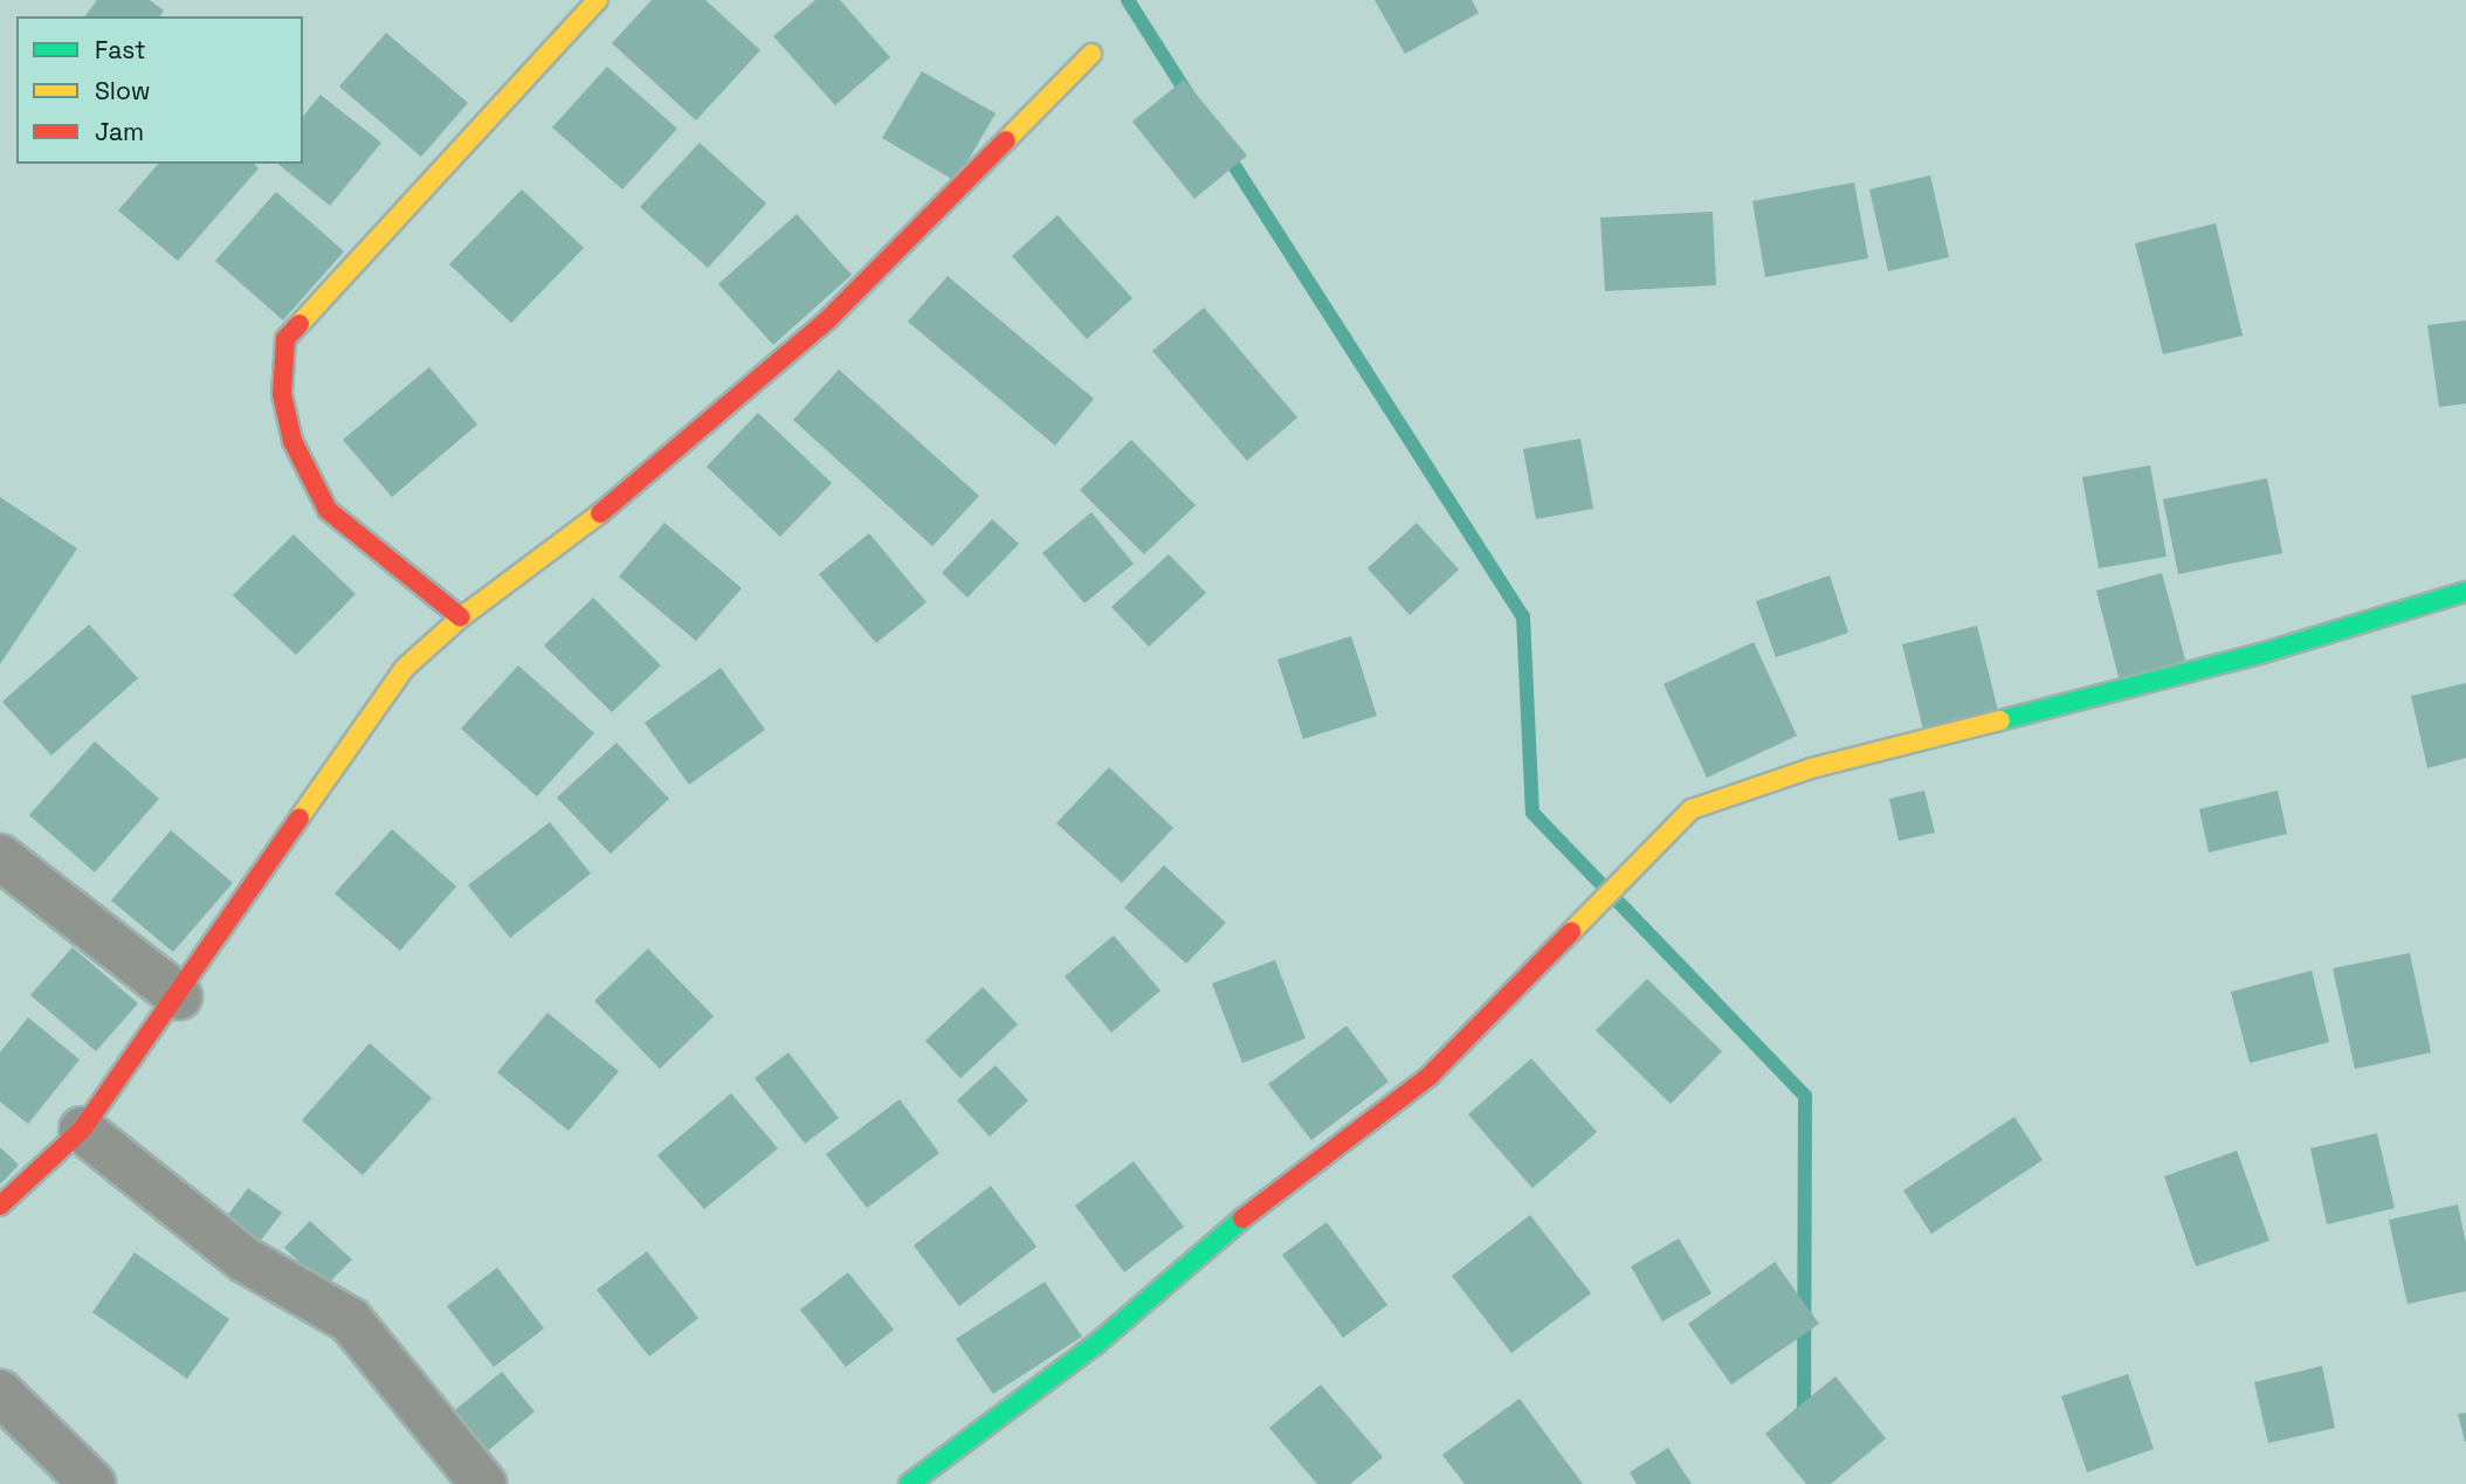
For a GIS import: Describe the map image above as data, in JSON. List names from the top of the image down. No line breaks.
{"legend":["Fast","Slow","Jam"]}
